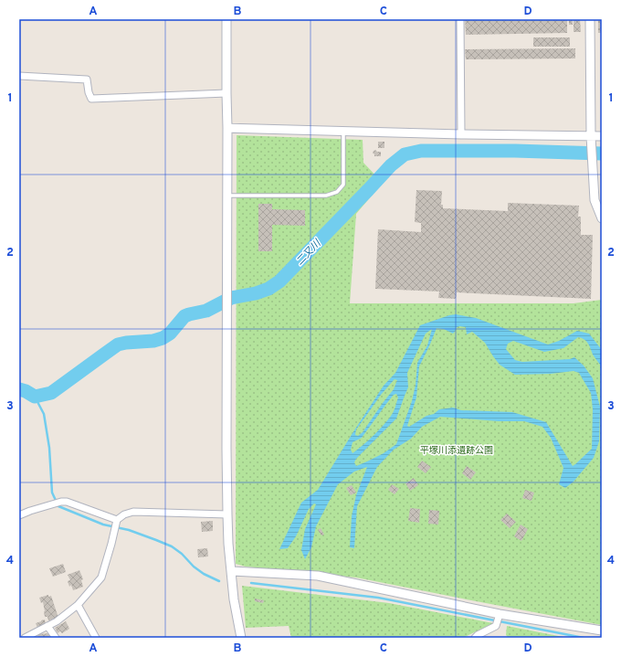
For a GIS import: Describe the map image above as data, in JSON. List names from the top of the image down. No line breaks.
{"water":["二又川"],"parks":["平塚川添遺跡公園"],"grid":{"columns":["A","B","C","D"],"rows":["1","2","3","4"]}}
